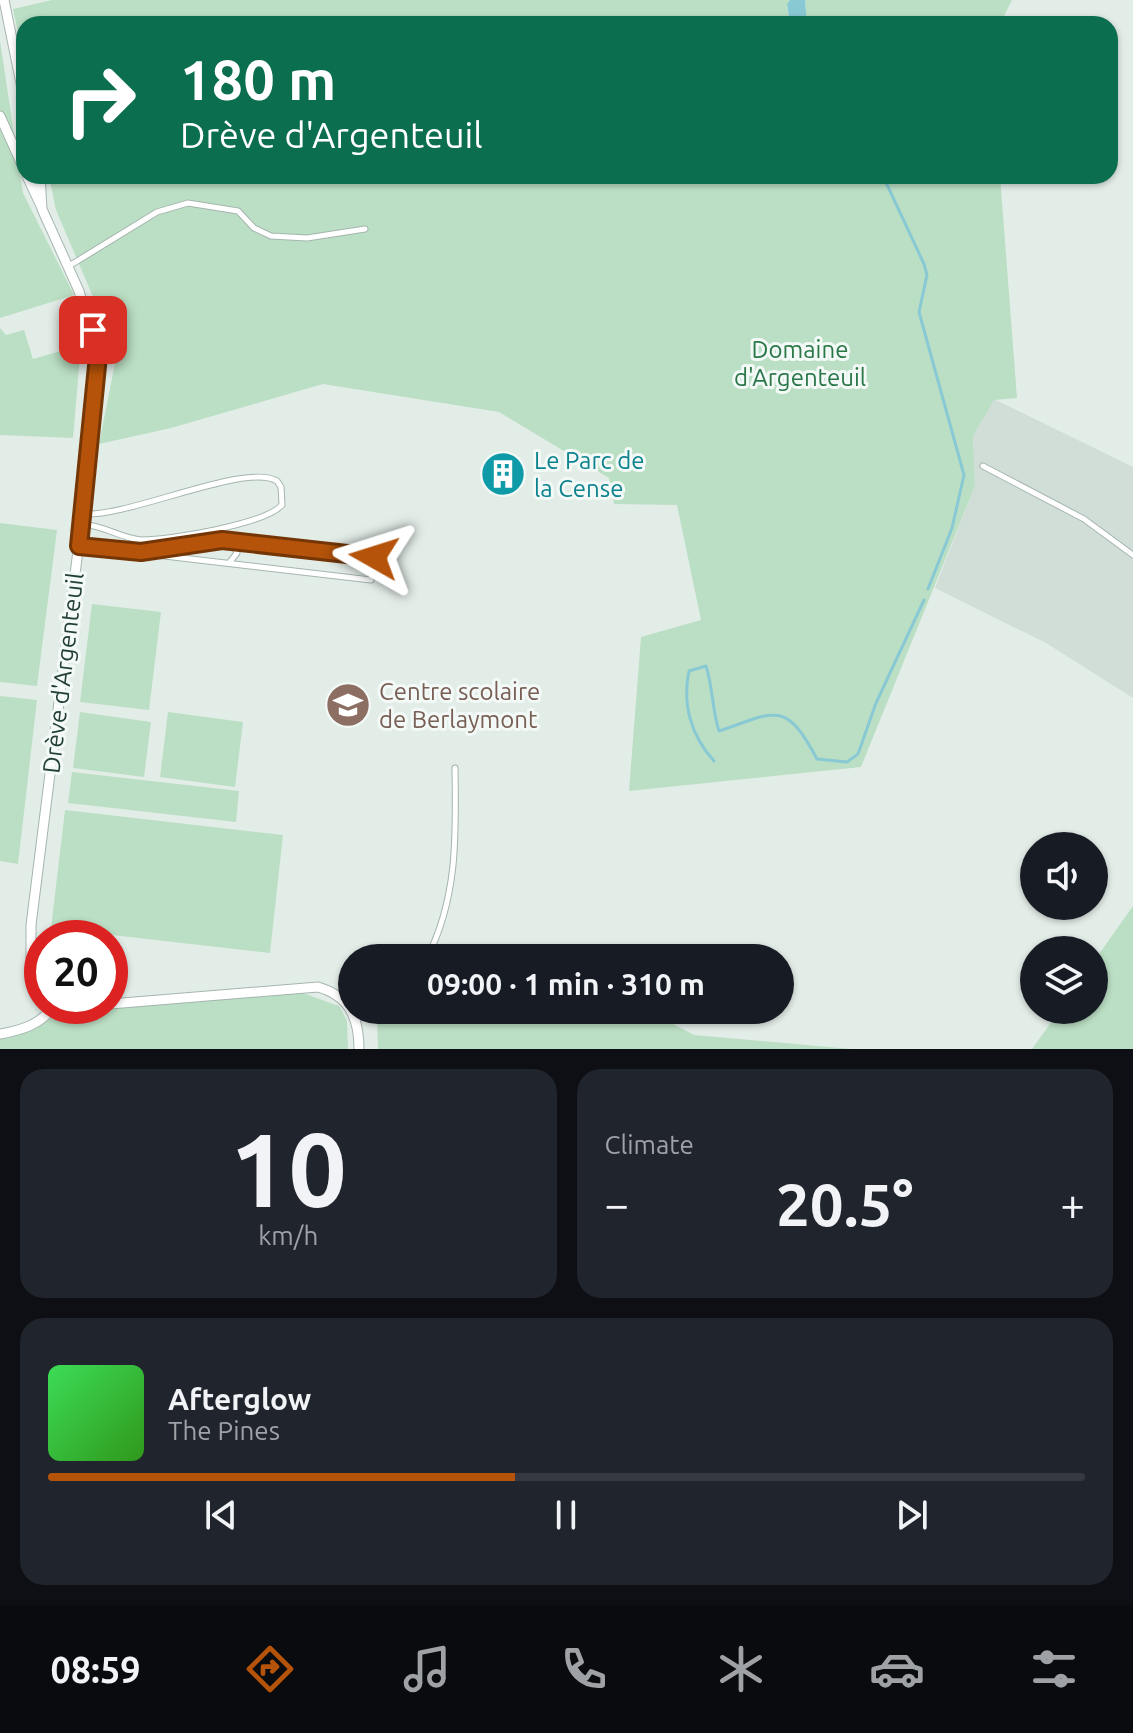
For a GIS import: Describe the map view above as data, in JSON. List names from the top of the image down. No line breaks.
{"streets":{"street":["Drève d'Argenteuil"]},"parks":["Domaine d'Argenteuil"],"places":{"building":["Le Parc de la Cense"],"school or university":["Centre scolaire de Berlaymont"]},"page":{"turn":["180 m","Drève d'Argenteuil"],"limit":"20","trip":"09:00 · 1 min · 310 m","tile":[["10","km/h"],"Climate"],"heat":["−","20.5°","+"],"song":["Afterglow","The Pines"],"tabs":"08:59"}}
